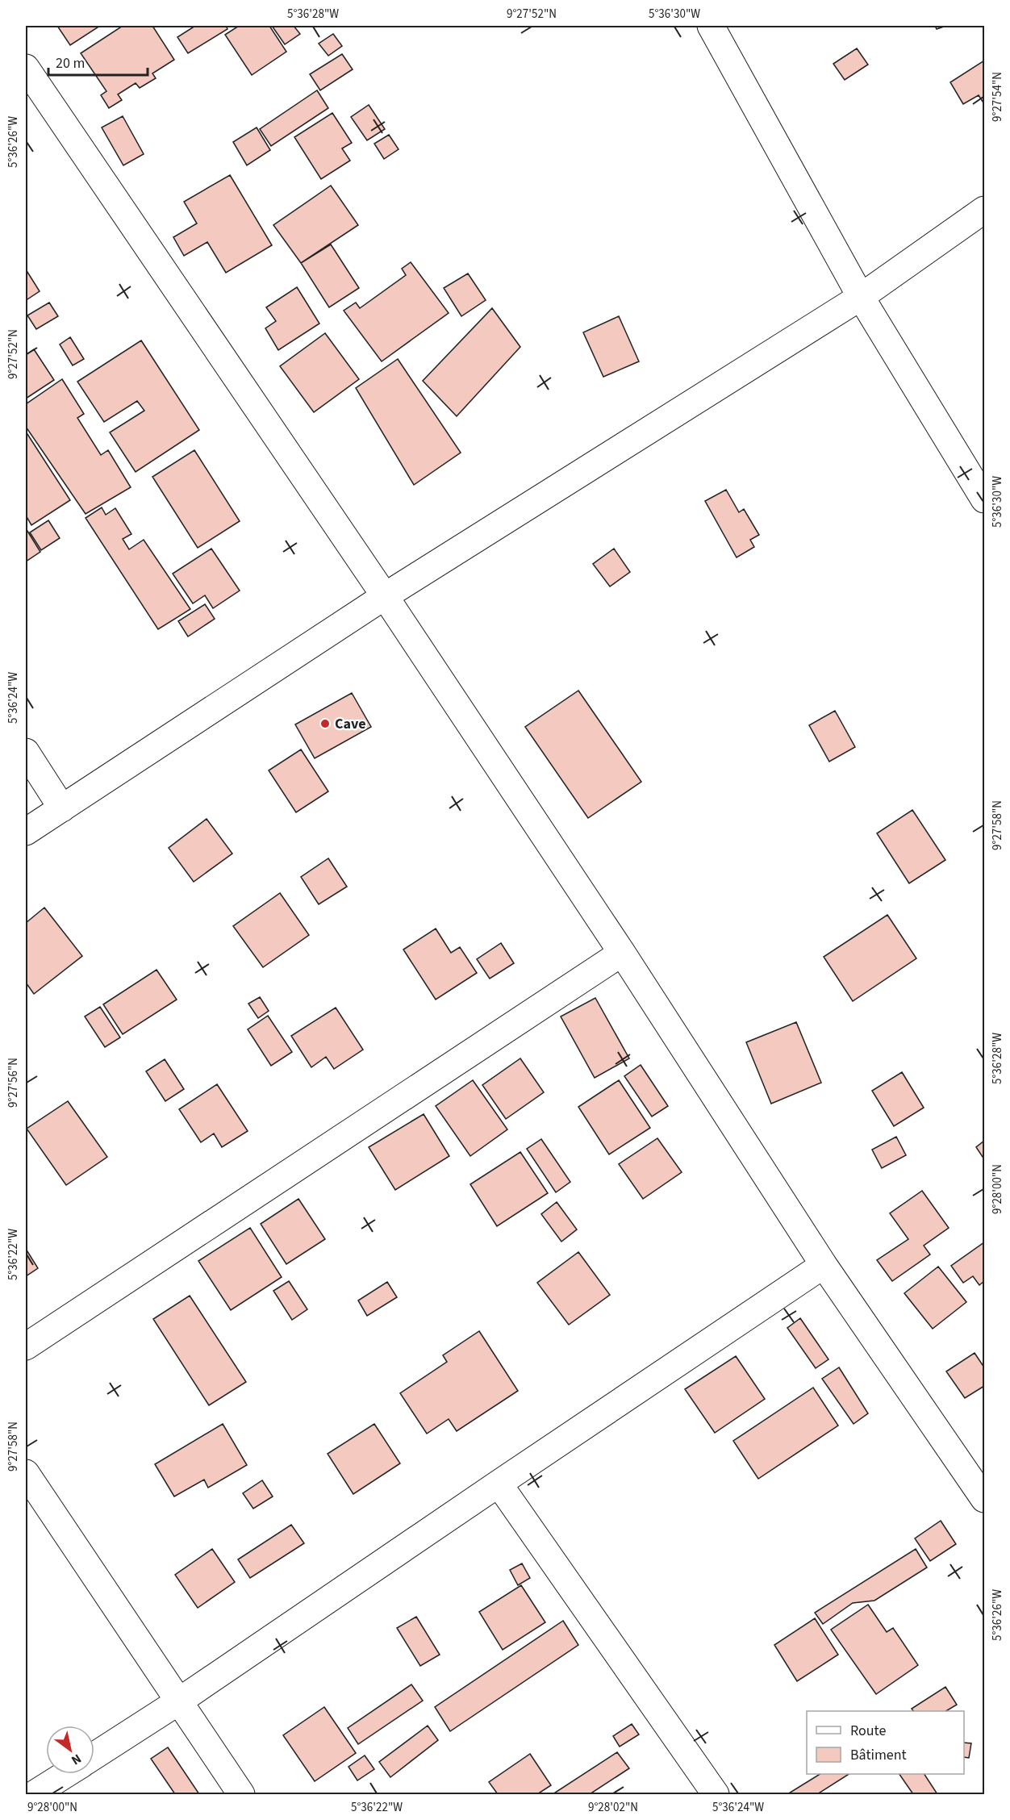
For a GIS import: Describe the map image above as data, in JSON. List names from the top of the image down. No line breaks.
{"places":["Cave"],"legend":["Route","Bâtiment"],"scale_bar":"20 m","north":"bottom right","coordinates":["5°36'28\"W","9°27'52\"N","5°36'30\"W","9°27'54\"N","5°36'26\"W","5°36'24\"W","9°27'58\"N","9°27'56\"N","9°28'00\"N","5°36'22\"W","9°28'02\"N"]}
